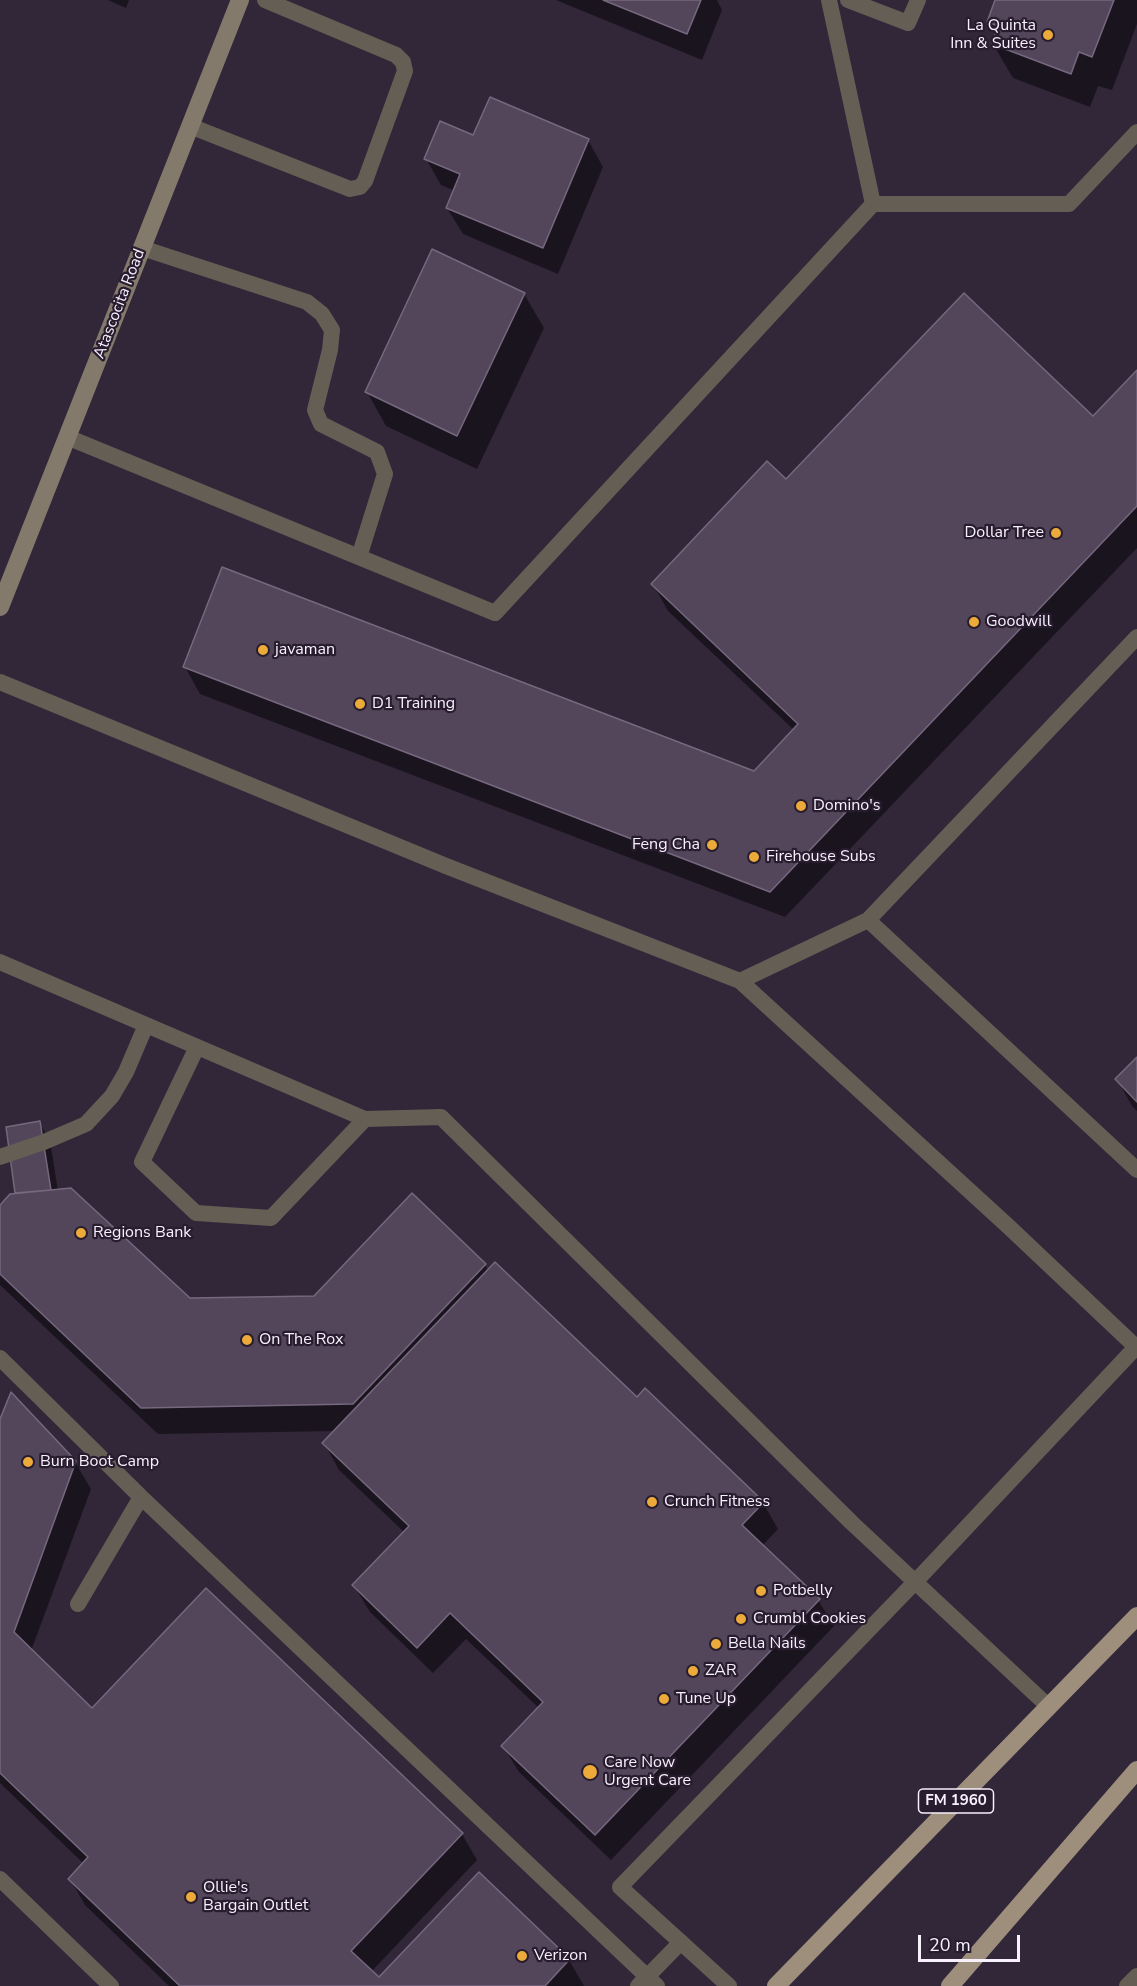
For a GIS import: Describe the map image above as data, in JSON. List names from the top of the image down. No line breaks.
{"streets":{"main road":["Atascocita Road","FM 1960"]},"places":["La Quinta Inn & Suites","Dollar Tree","Goodwill","javaman","D1 Training","Domino's","Feng Cha","Firehouse Subs","Regions Bank","On The Rox","Burn Boot Camp","Crunch Fitness","Potbelly","Crumbl Cookies","Bella Nails","ZAR","Tune Up","Care Now Urgent Care","Ollie's Bargain Outlet","Verizon"],"scale_bar":"20 m"}
